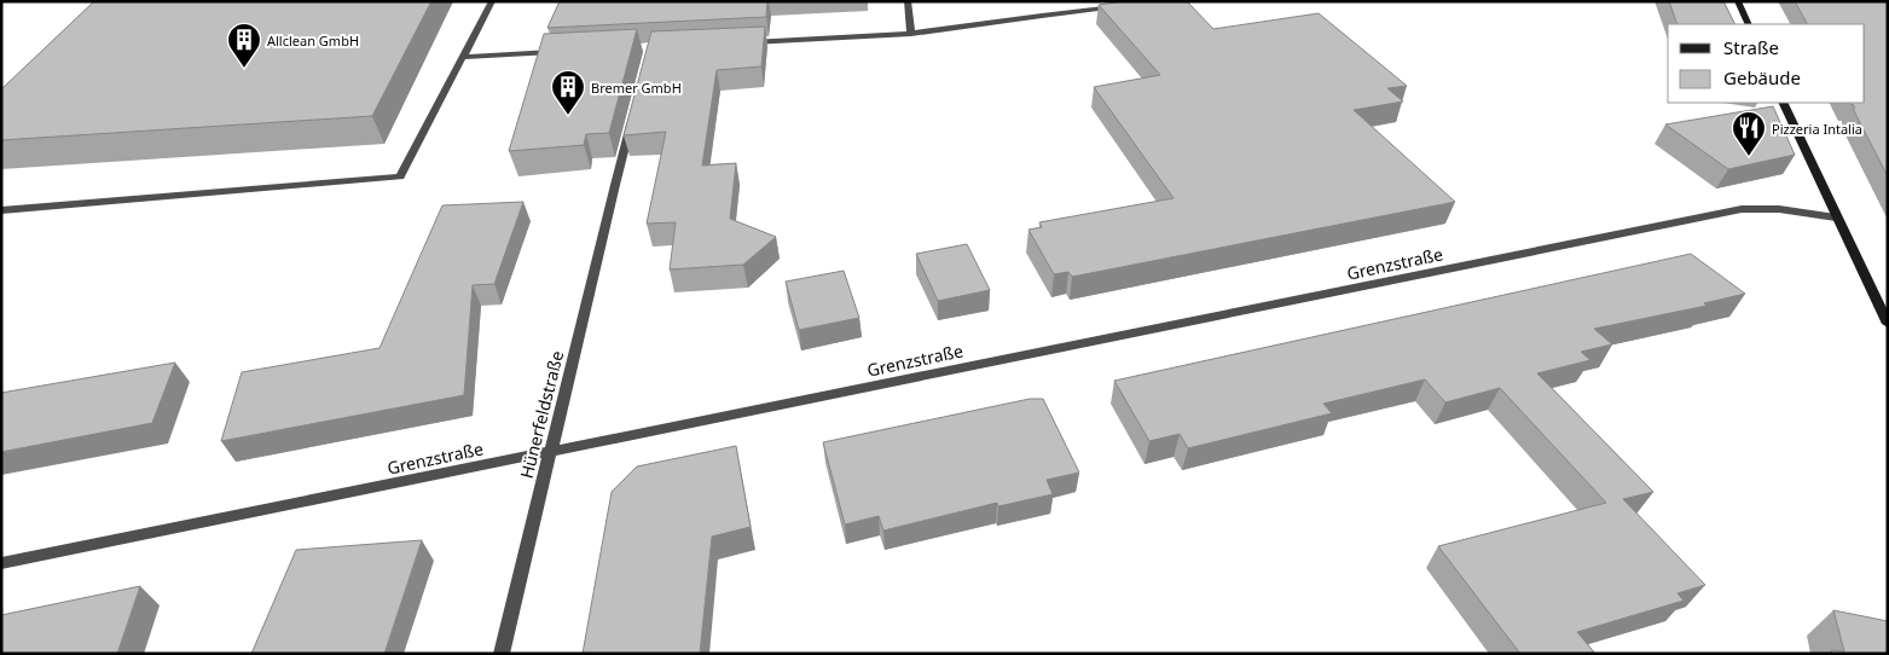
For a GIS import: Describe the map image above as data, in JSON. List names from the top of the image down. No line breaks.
{"streets":{"street":["Grenzstraße","Hünerfeldstraße"]},"crossings":[["Grenzstraße","Hünerfeldstraße"]],"places":{"building":["Allclean GmbH","Bremer GmbH"],"restaurant":["Pizzeria Intalia"]},"legend":["Straße","Gebäude"]}
